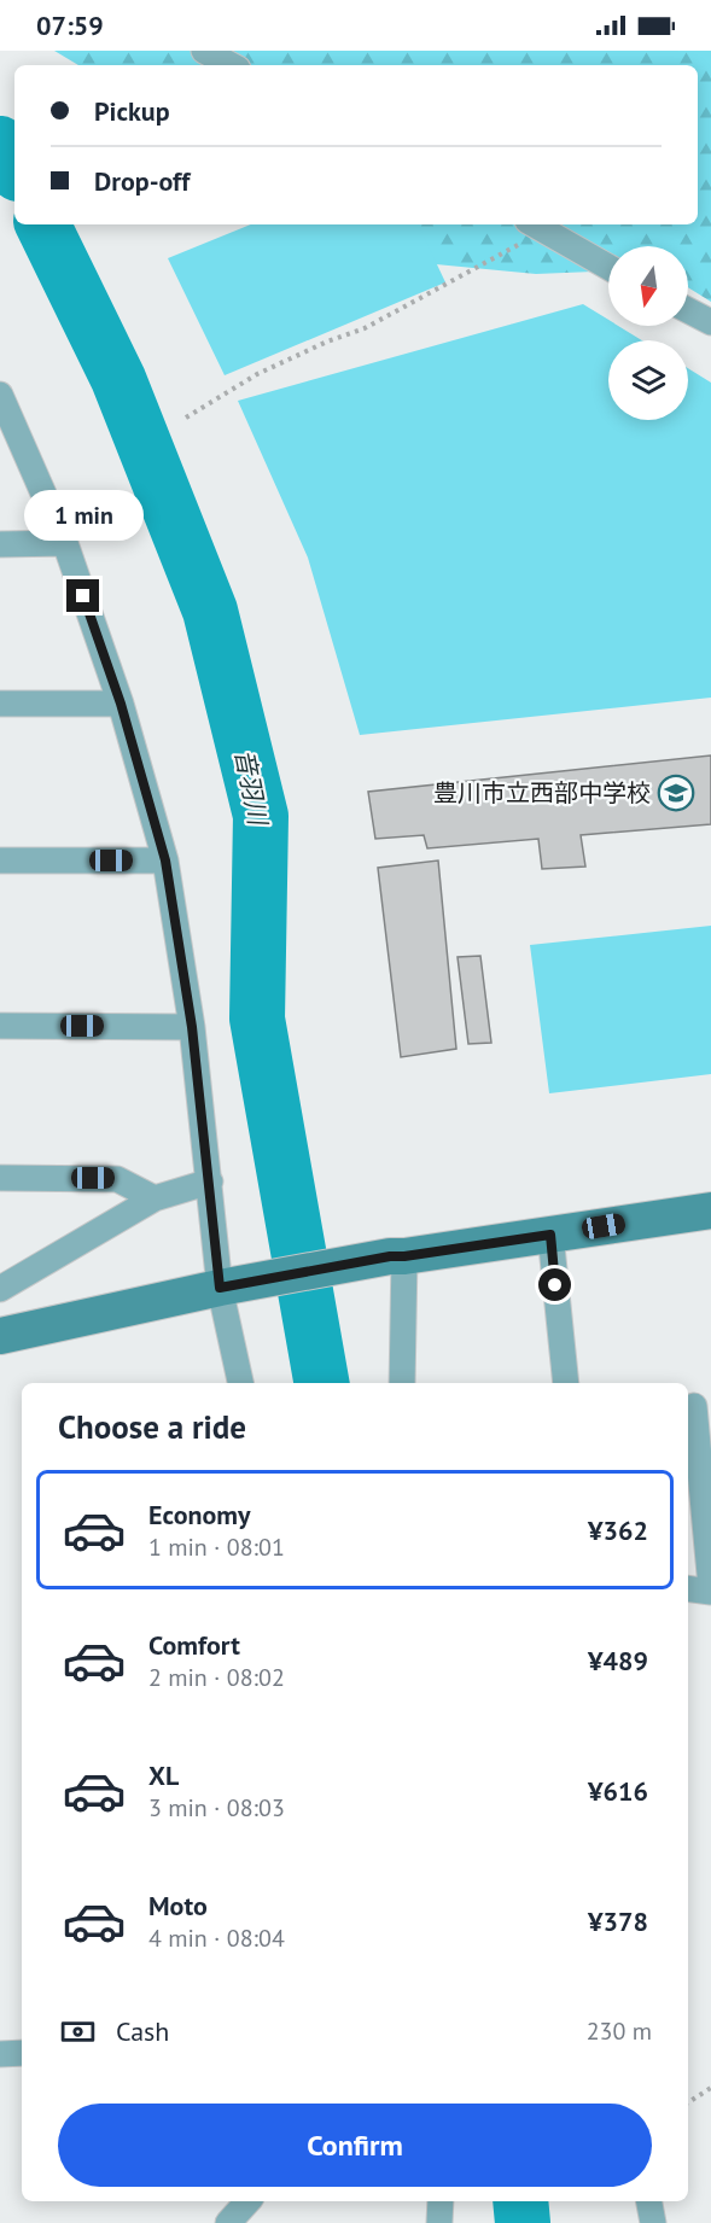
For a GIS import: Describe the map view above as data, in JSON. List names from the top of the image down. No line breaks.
{"water":["音羽川"],"places":{"school or university":["豊川市立西部中学校"]},"north":"bottom","page":{"status":"07:59","banner":["Pickup","Drop-off"],"bubble":"1 min","heading":"Choose a ride","list":[{"name":"Economy","note":"1 min · 08:01","value":"¥362"},{"name":"Comfort","note":"2 min · 08:02","value":"¥489"},{"name":"XL","note":"3 min · 08:03","value":"¥616"},{"name":"Moto","note":"4 min · 08:04","value":"¥378"}],"pay":["Cash","230 m"],"buttons":"Confirm"}}
